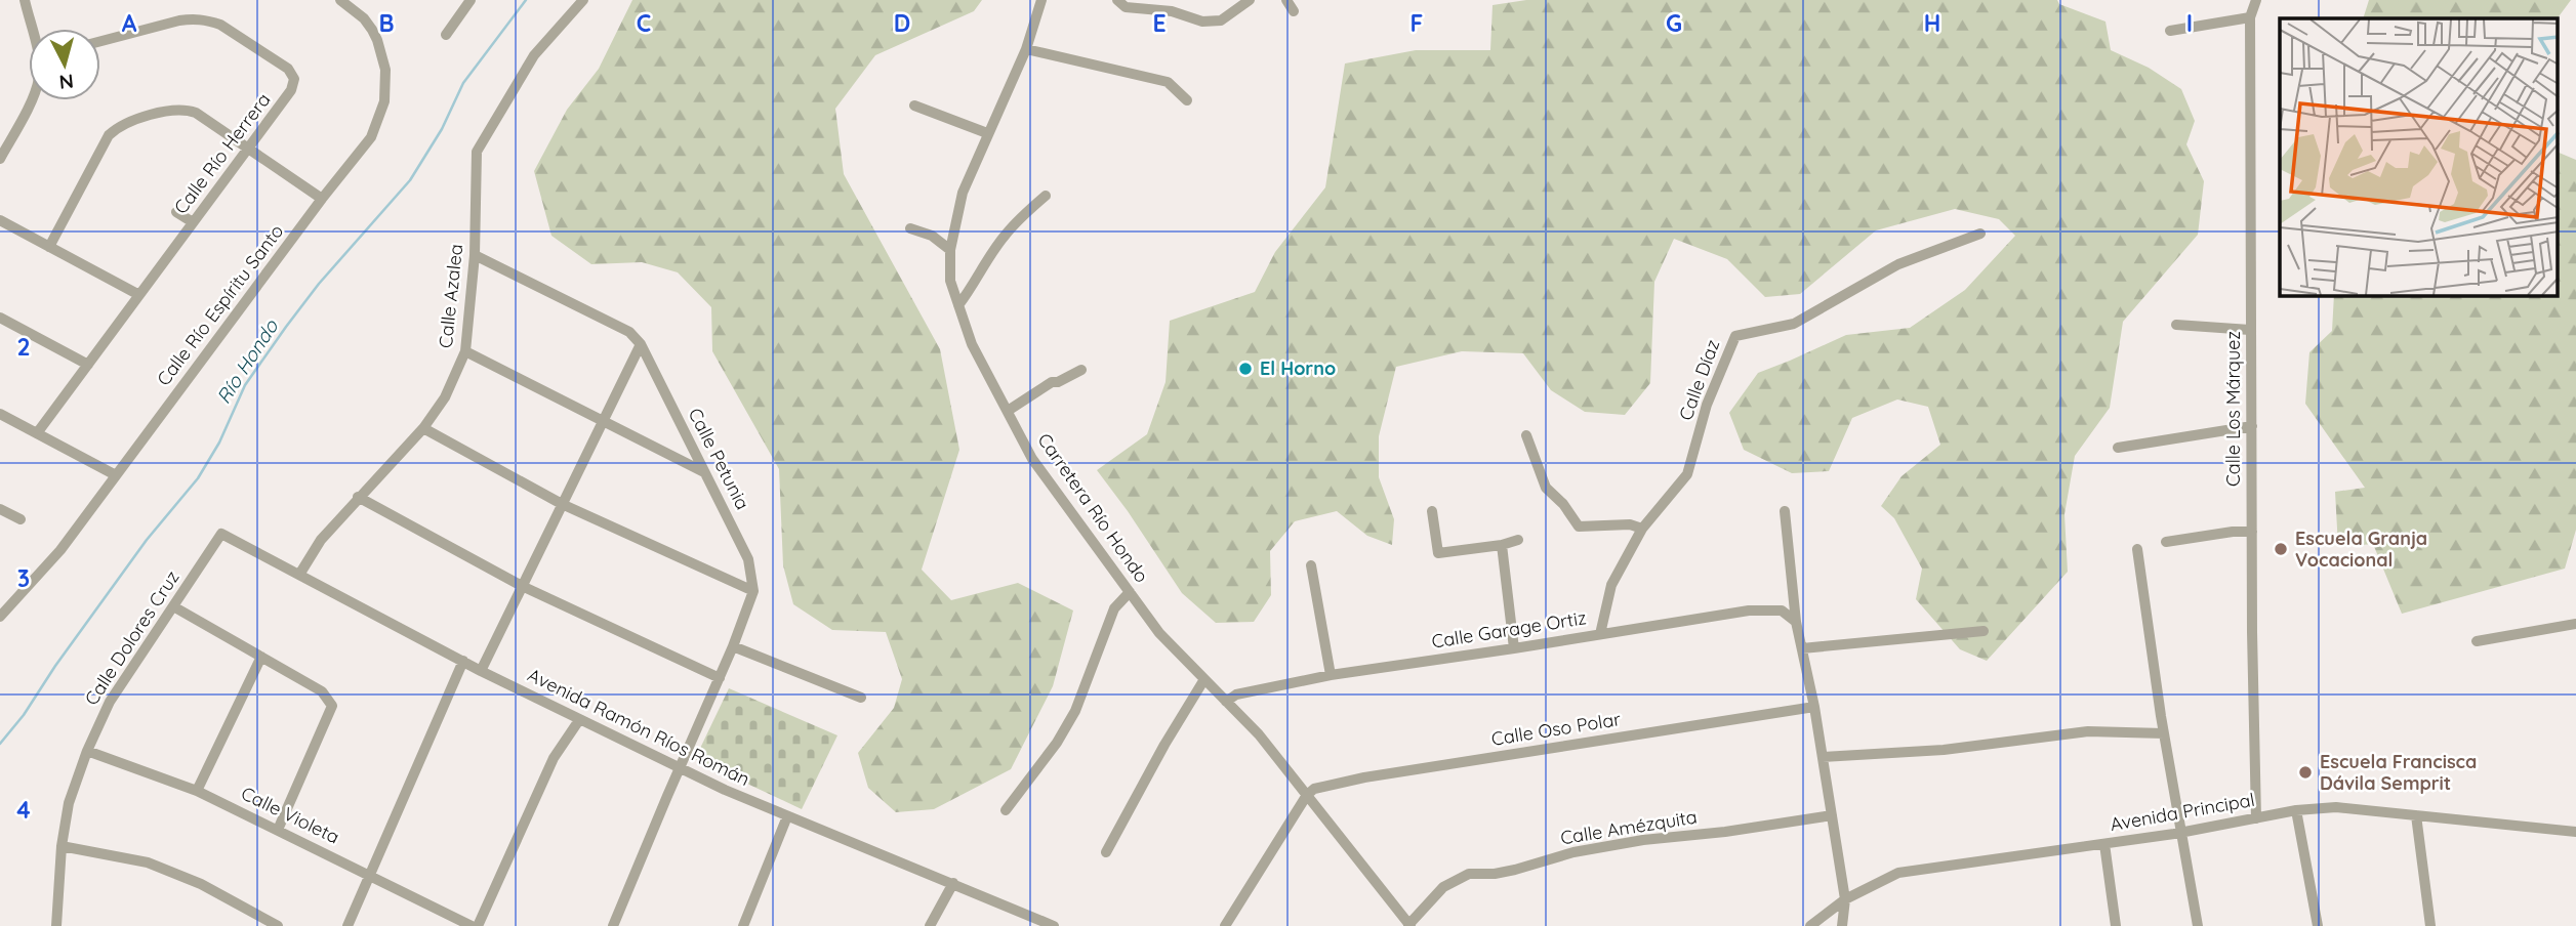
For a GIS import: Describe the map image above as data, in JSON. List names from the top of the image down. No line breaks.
{"streets":{"street":["Calle Río Herrera","Calle Azalea","Calle Río Espíritu Santo","Calle Díaz","Calle Los Márquez","Calle Petunia","Carretera Río Hondo","Calle Garage Ortiz","Calle Dolores Cruz","Avenida Ramón Ríos Román","Calle Oso Polar","Avenida Principal","Calle Violeta","Calle Amézquita"]},"crossings":[["Calle Azalea","Calle Petunia"],["Calle Azalea","Avenida Ramón Ríos Román"],["Calle Díaz","Calle Garage Ortiz"],["Calle Los Márquez","Avenida Principal"],["Carretera Río Hondo","Calle Garage Ortiz"],["Carretera Río Hondo","Calle Oso Polar"],["Carretera Río Hondo","Calle Amézquita"],["Calle Dolores Cruz","Avenida Ramón Ríos Román"],["Calle Dolores Cruz","Calle Violeta"]],"water":["Río Hondo"],"places":["El Horno","Escuela Granja Vocacional","Escuela Francisca Dávila Semprit"],"north":"bottom","grid":{"columns":["A","B","C","D","E","F","G","H","I"],"rows":["2","3","4"]}}
